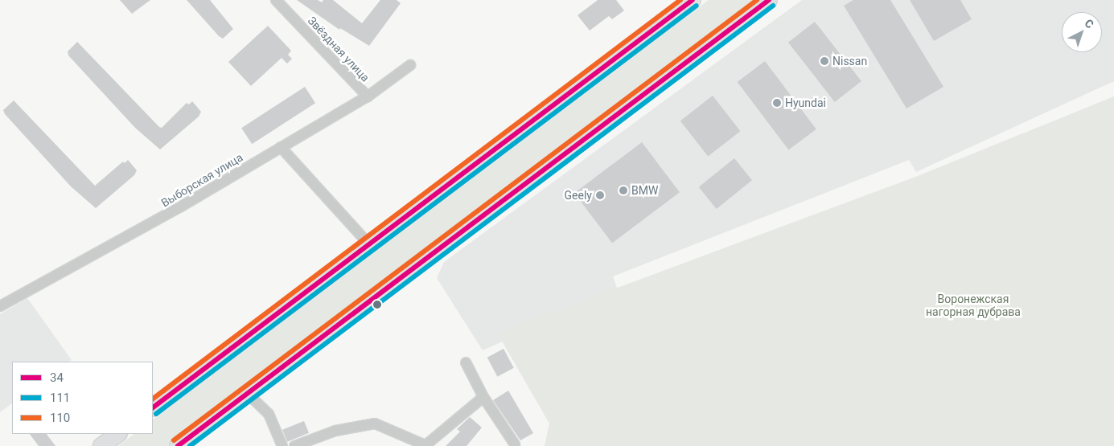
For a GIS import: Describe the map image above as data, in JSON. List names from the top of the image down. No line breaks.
{"streets":{"street":["Звёздная улица","Выборская улица"]},"crossings":[["Звёздная улица","Выборская улица"]],"parks":["Воронежская нагорная дубрава"],"places":["Nissan","Hyundai","BMW","Geely"],"lines":["transit line 34","transit line 110","transit line 111"],"legend":["34","111","110"],"north":"top right"}
